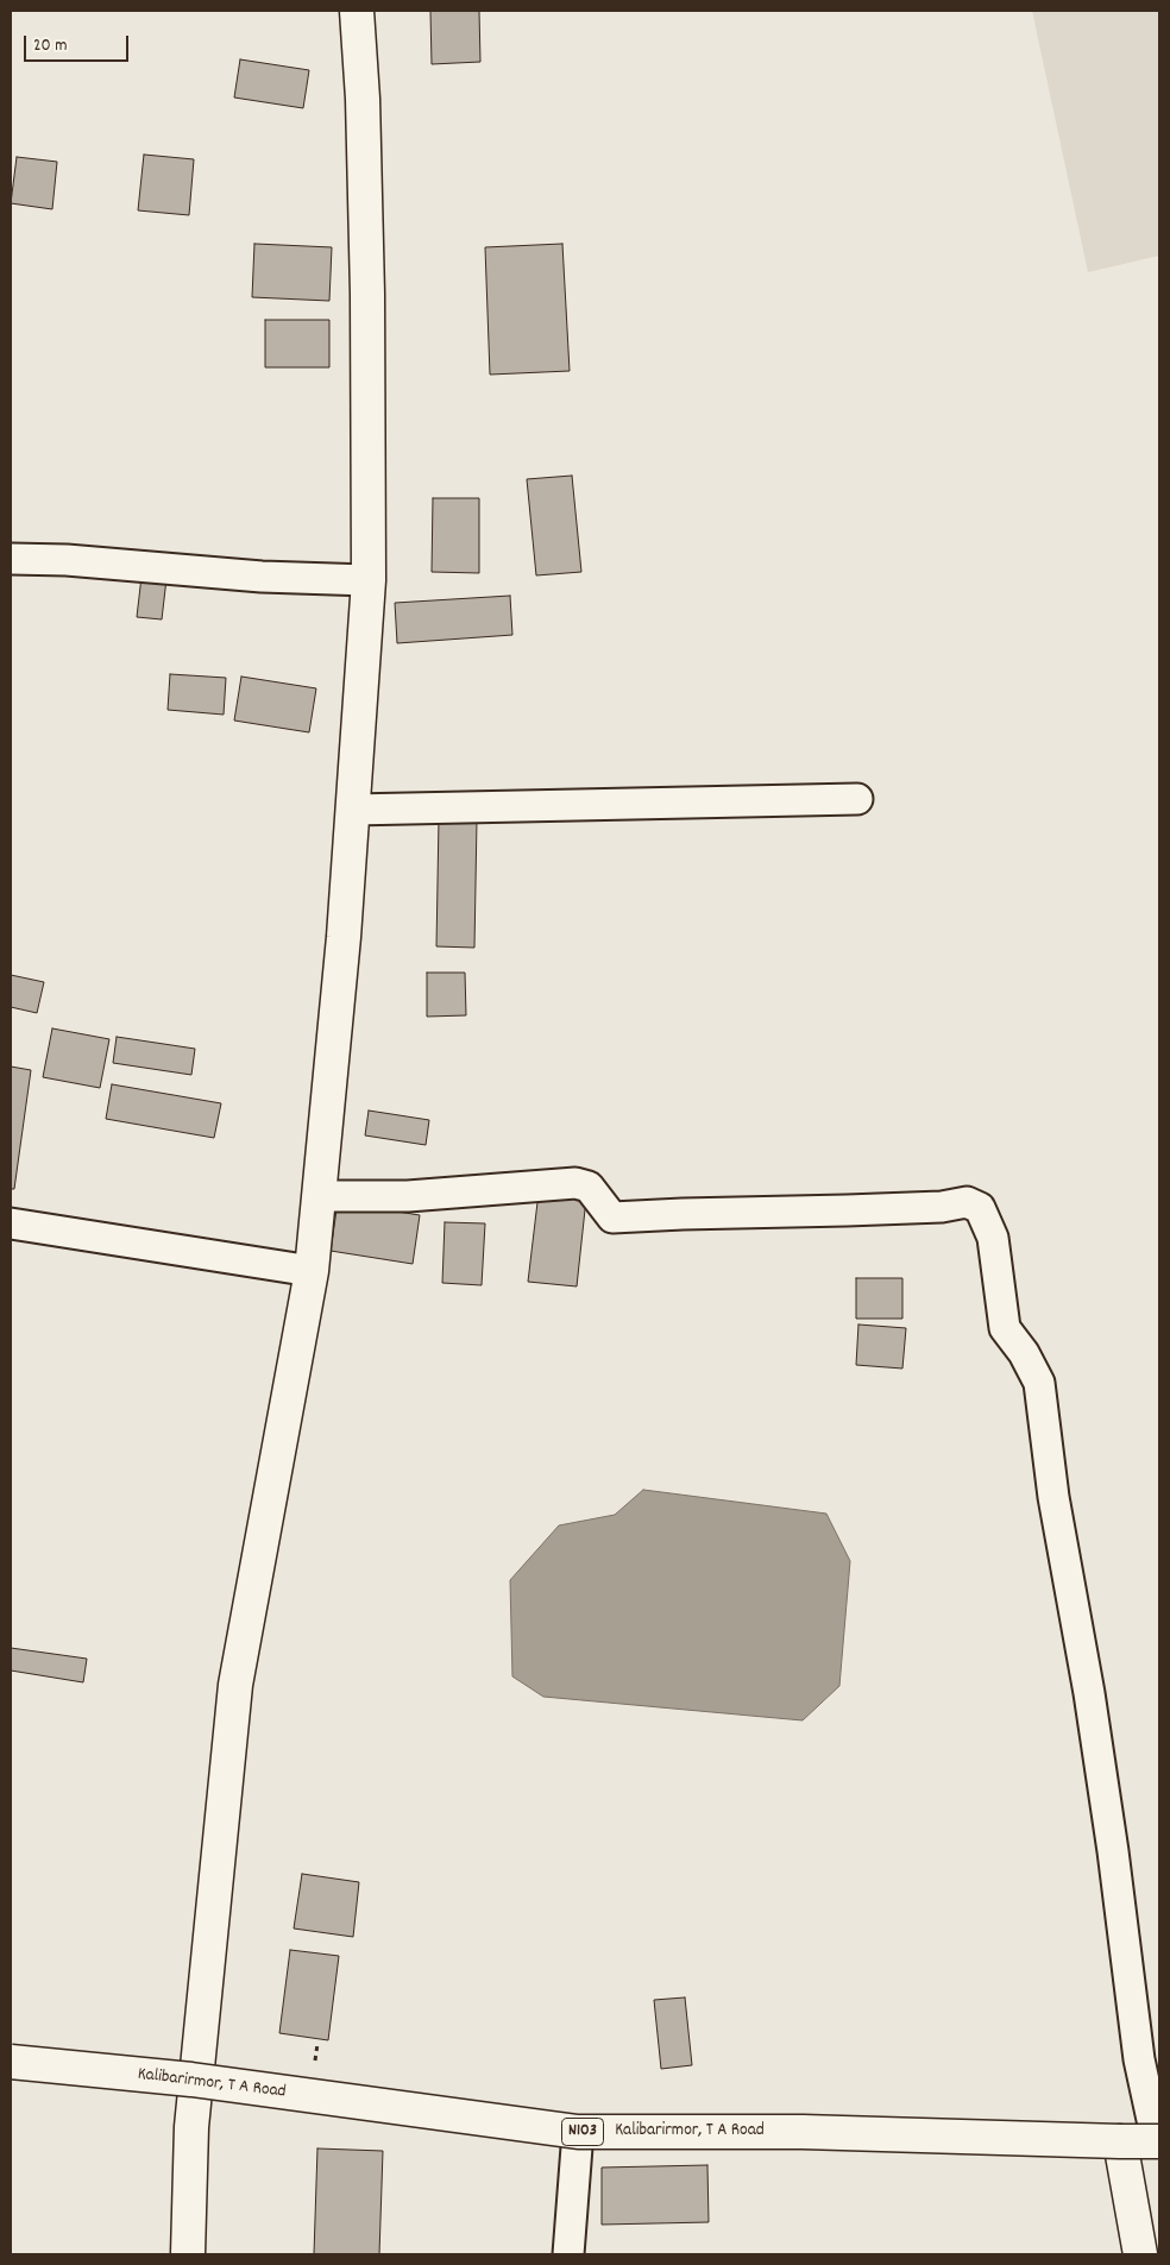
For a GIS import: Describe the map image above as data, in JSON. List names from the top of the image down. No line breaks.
{"streets":{"main road":["Kalibarirmor, T A Road","N103"]},"scale_bar":"20 m"}
